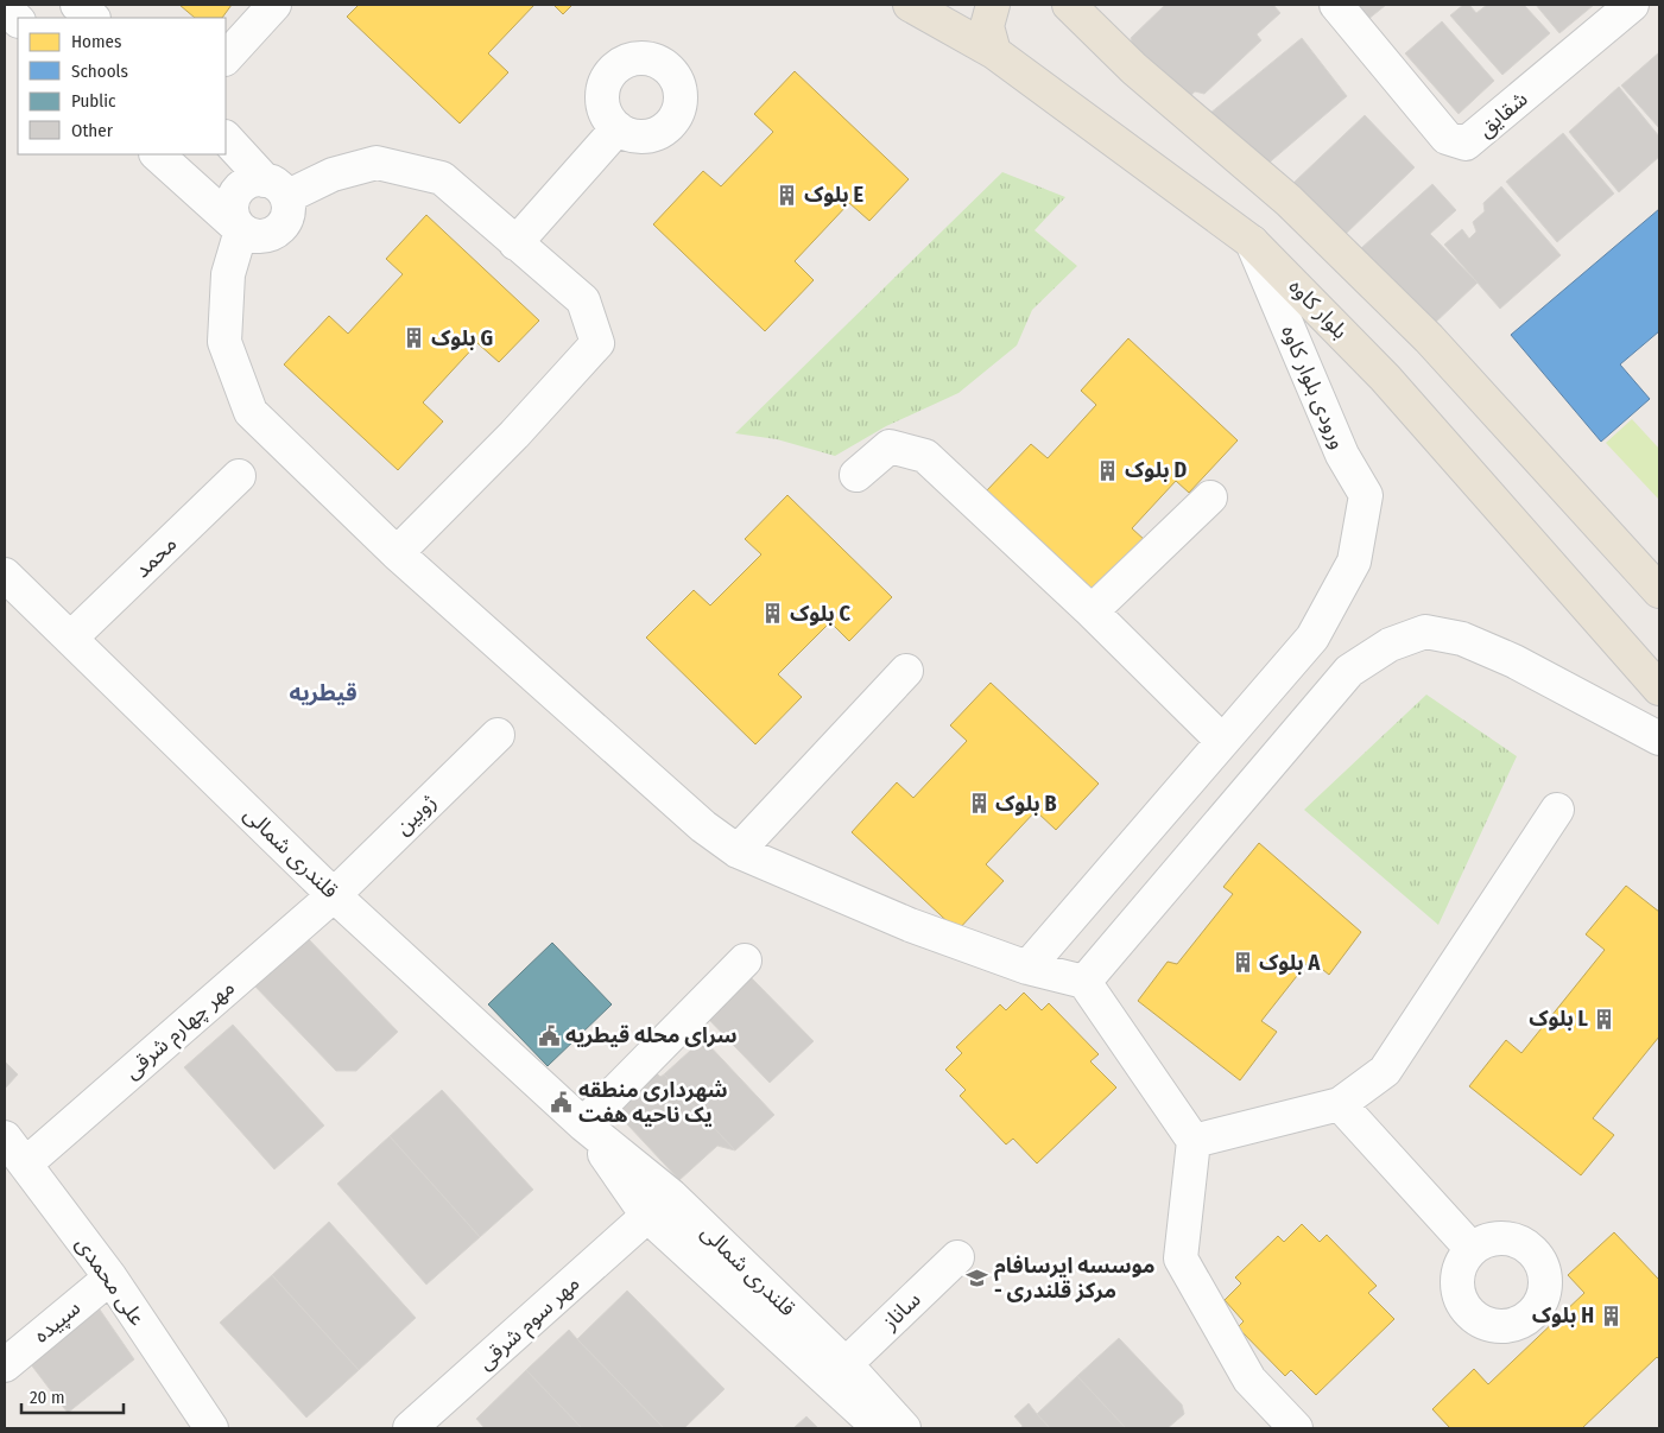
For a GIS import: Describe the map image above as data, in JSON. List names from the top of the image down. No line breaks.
{"streets":{"main road":["بلوار کاوه"],"street":["شقایق","ورودی بلوار کاوه","محمد","ژوبین","قلندری شمالی","مهر چهارم شرقی","علی محمدی","ساناز","سپیده","مهر سوم شرقی"]},"crossings":[["بلوار کاوه","ورودی بلوار کاوه"],["محمد","قلندری شمالی"],["ژوبین","قلندری شمالی"],["ژوبین","مهر چهارم شرقی"],["قلندری شمالی","مهر چهارم شرقی"],["قلندری شمالی","ساناز"],["قلندری شمالی","مهر سوم شرقی"],["مهر چهارم شرقی","علی محمدی"],["علی محمدی","سپیده"]],"districts":["قیطریه"],"places":{"building":["بلوک E","بلوک G","بلوک D","بلوک C","بلوک B","بلوک A","بلوک L","بلوک H"],"public building":["سرای محله قیطریه","شهرداری منطقه یک ناحیه هفت"],"school or university":["موسسه ایرسافام - مرکز قلندری"]},"legend":["Homes","Schools","Public","Other"],"scale_bar":"20 m"}
